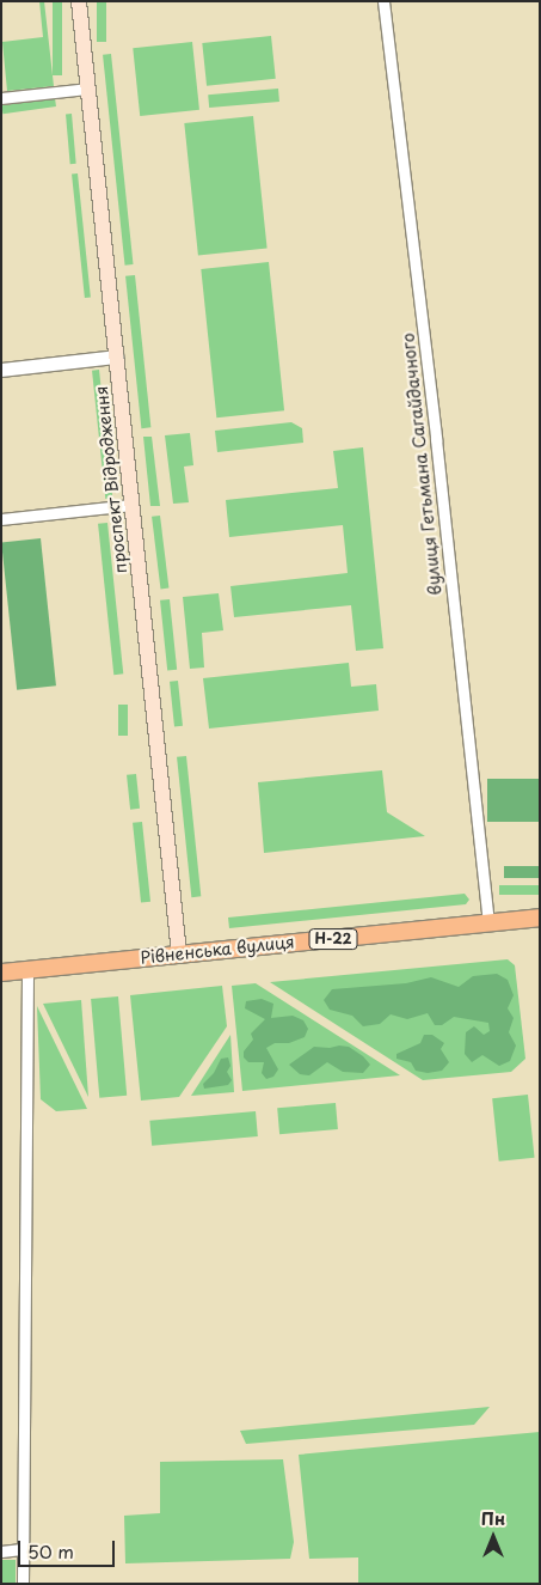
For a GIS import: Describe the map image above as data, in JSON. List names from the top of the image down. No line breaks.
{"streets":{"main road":["проспект Відродження","Н-22","Рівненська вулиця"],"street":["вулиця Гетьмана Сагайдачного"]},"crossings":[["вулиця Гетьмана Сагайдачного","Рівненська вулиця"],["проспект Відродження","Рівненська вулиця"]],"scale_bar":"50 m","north":"top"}
